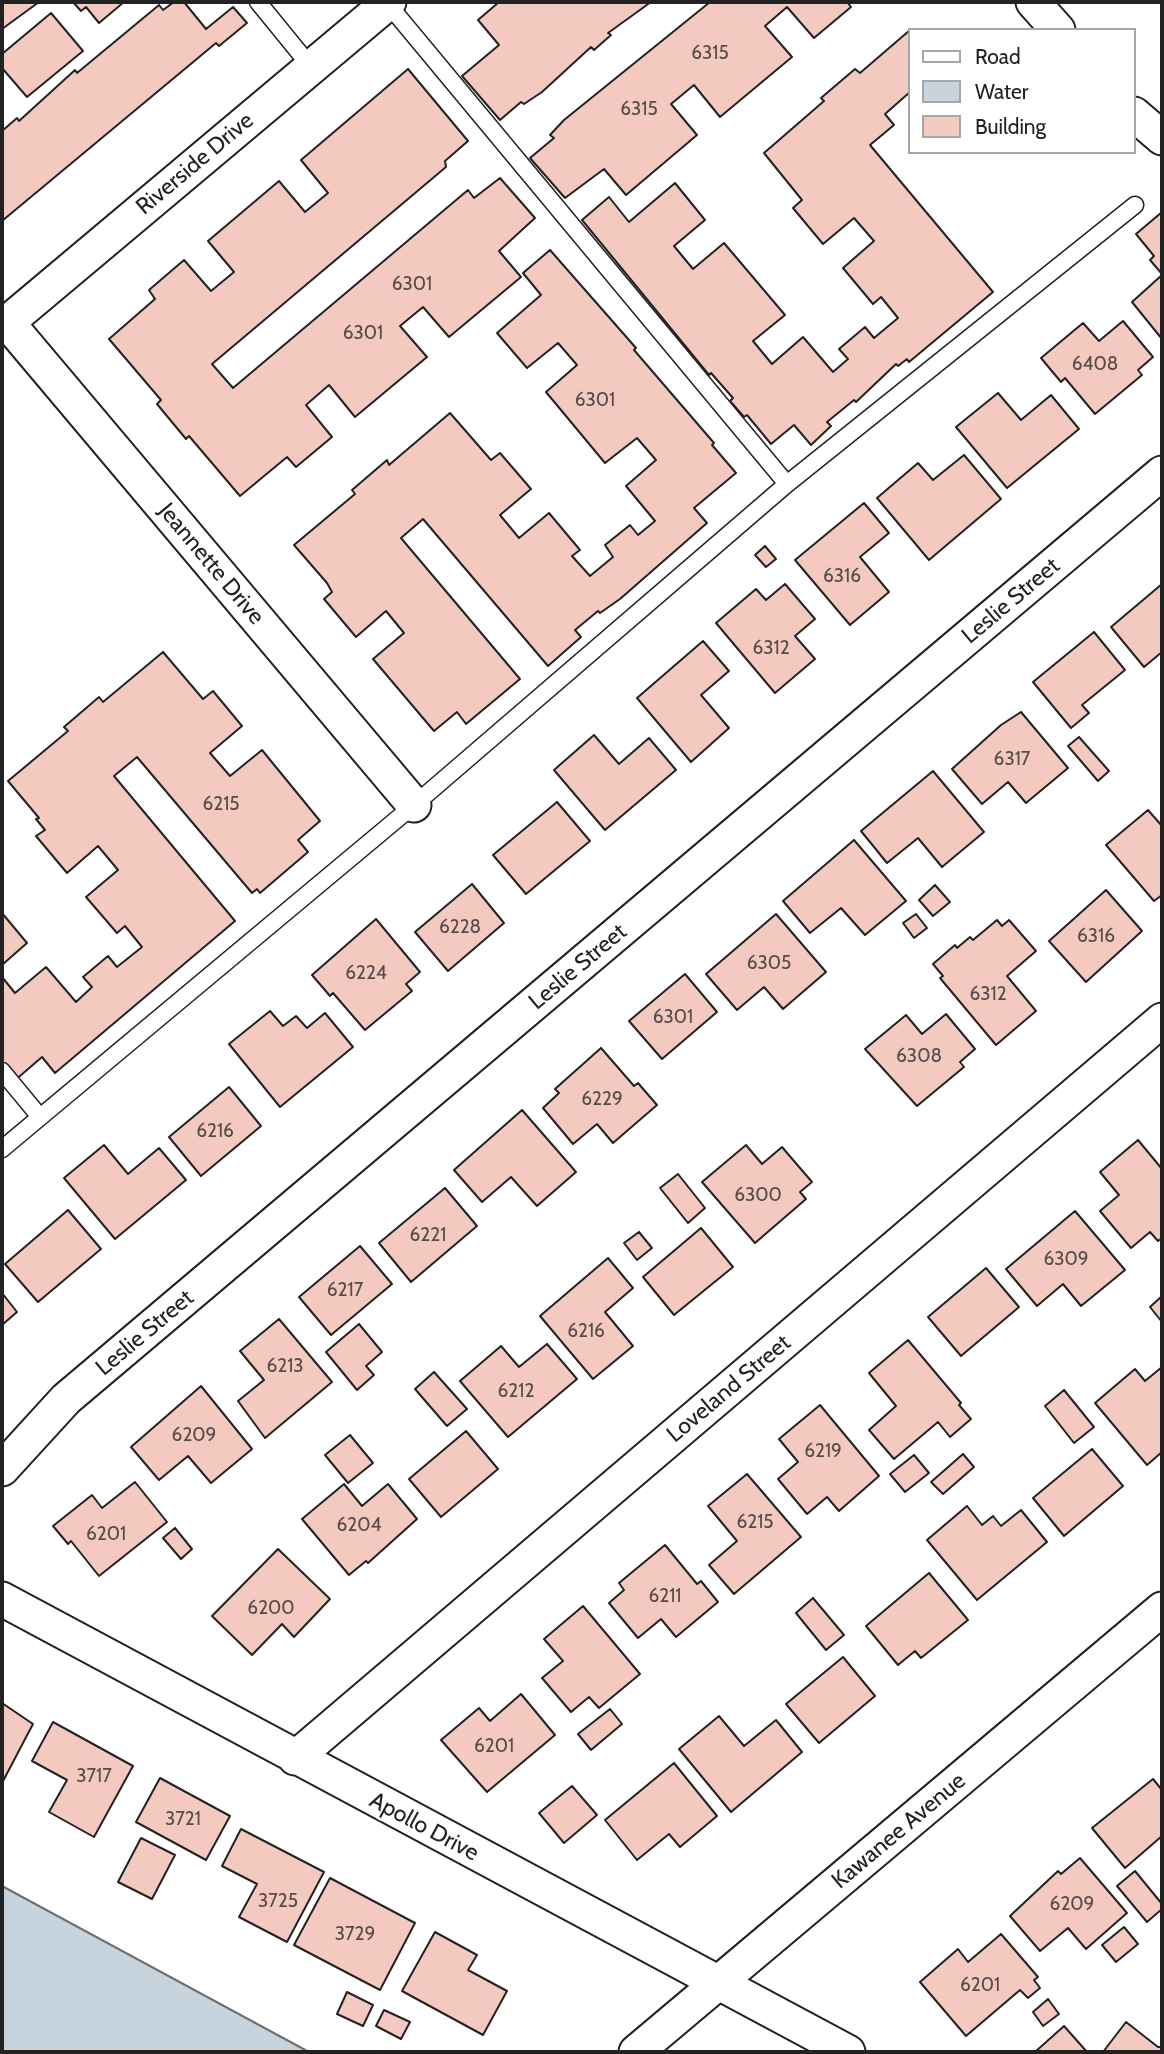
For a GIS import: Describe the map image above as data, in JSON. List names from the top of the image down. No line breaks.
{"streets":{"street":["Riverside Drive","Jeannette Drive","Leslie Street","Loveland Street","Apollo Drive","Kawanee Avenue"]},"crossings":[["Riverside Drive","Jeannette Drive"],["Loveland Street","Apollo Drive"],["Apollo Drive","Kawanee Avenue"]],"house_numbers":["6315","6315","6301","6301","6408","6301","6316","6312","6317","6215","6228","6316","6305","6224","6312","6301","6308","6229","6216","6300","6221","6309","6217","6216","6213","6212","6209","6219","6215","6204","6201","6211","6200","6201","3717","3721","3725","6209","3729","6201"],"legend":["Road","Water","Building"]}
